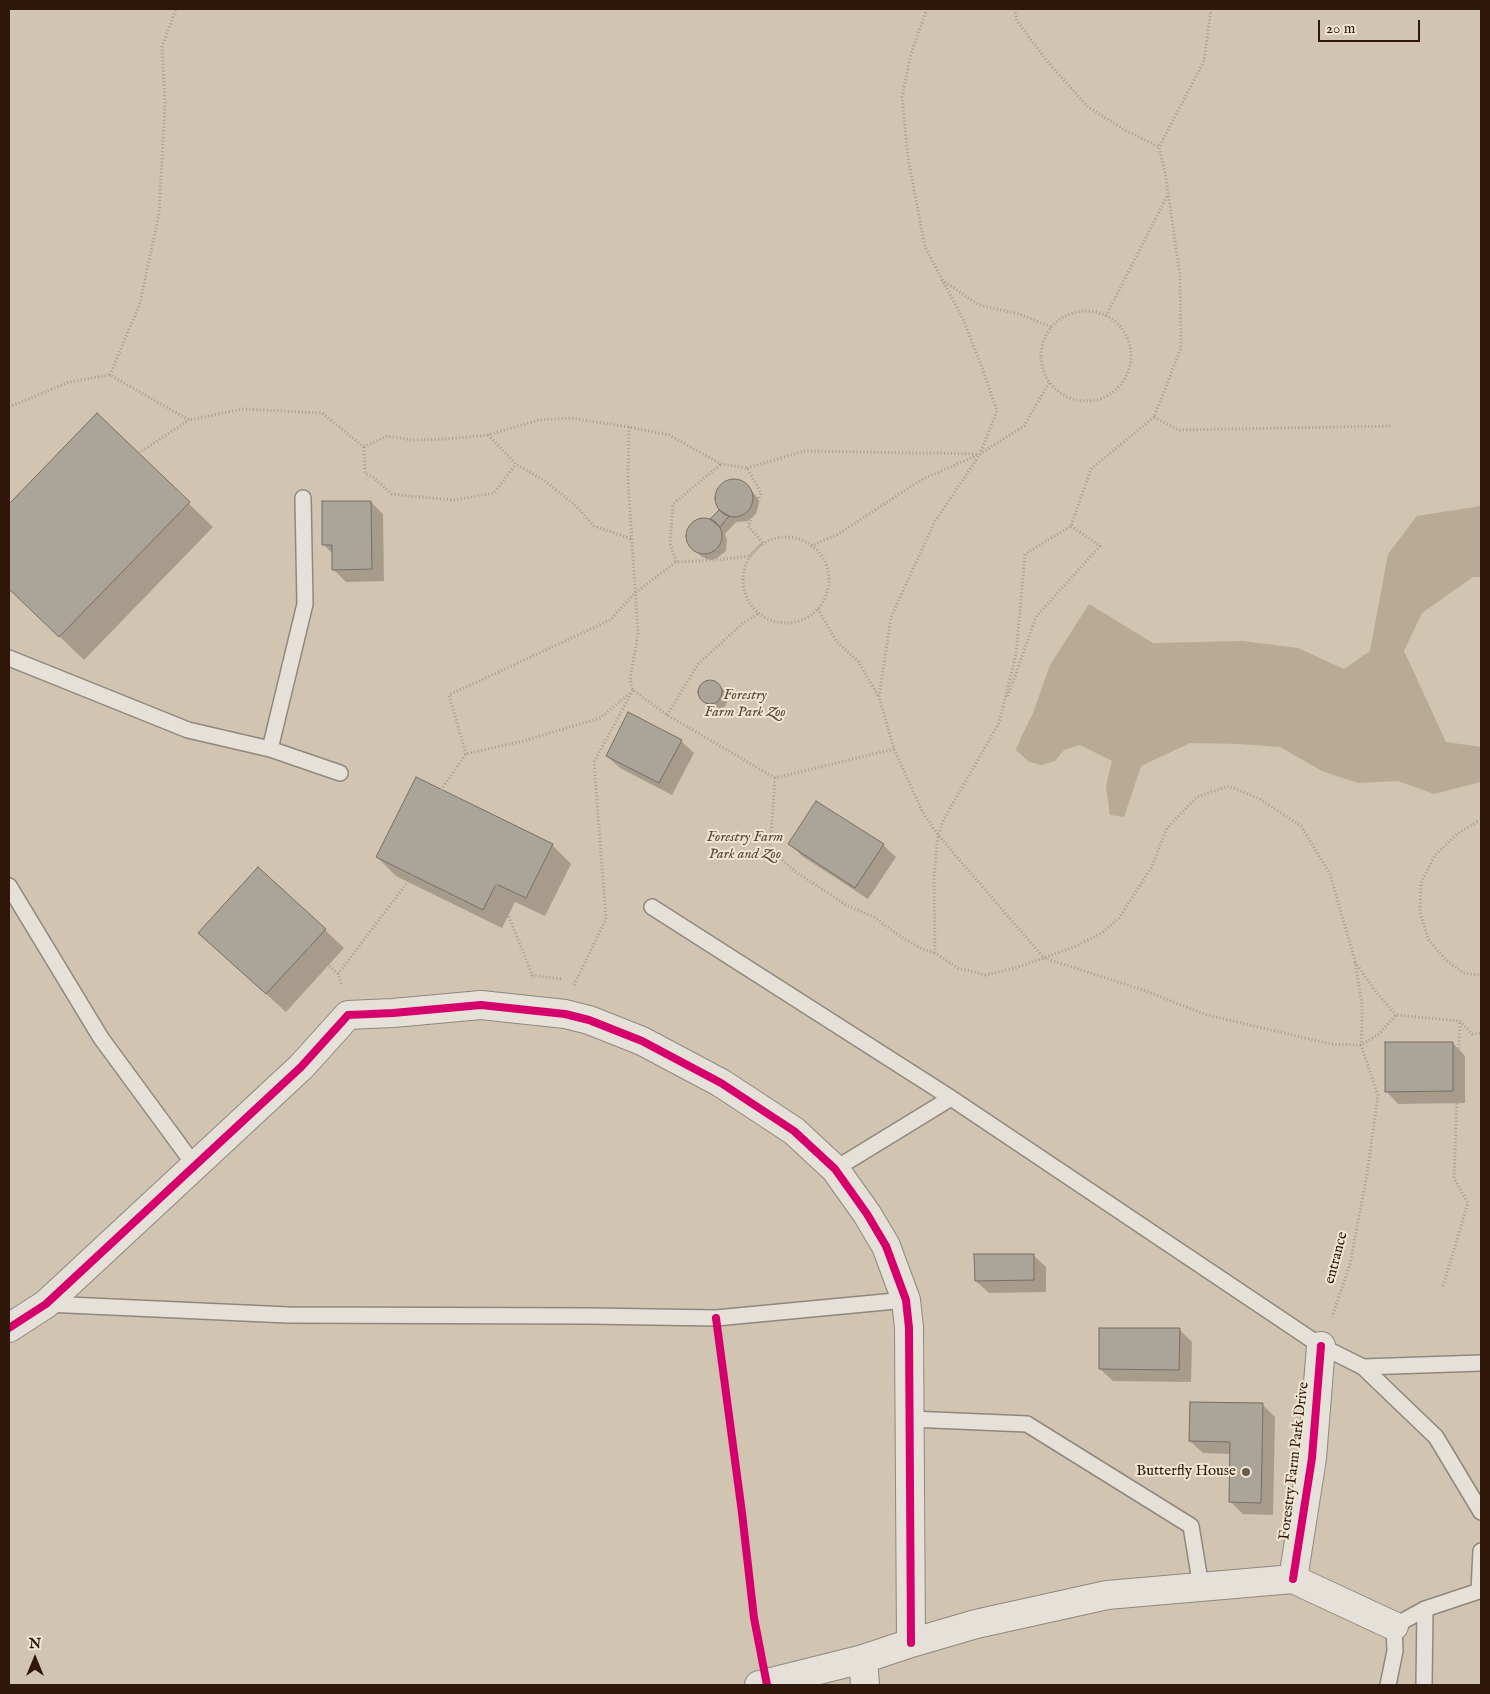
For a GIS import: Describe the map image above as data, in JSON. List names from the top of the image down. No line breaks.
{"streets":{"street":["Forestry Farm Park Drive"],"path":["entrance"]},"crossings":[["entrance","Forestry Farm Park Drive"]],"parks":["Forestry Farm Park Zoo","Forestry Farm Park and Zoo"],"places":["Butterfly House"],"scale_bar":"20 m","north":"top"}
